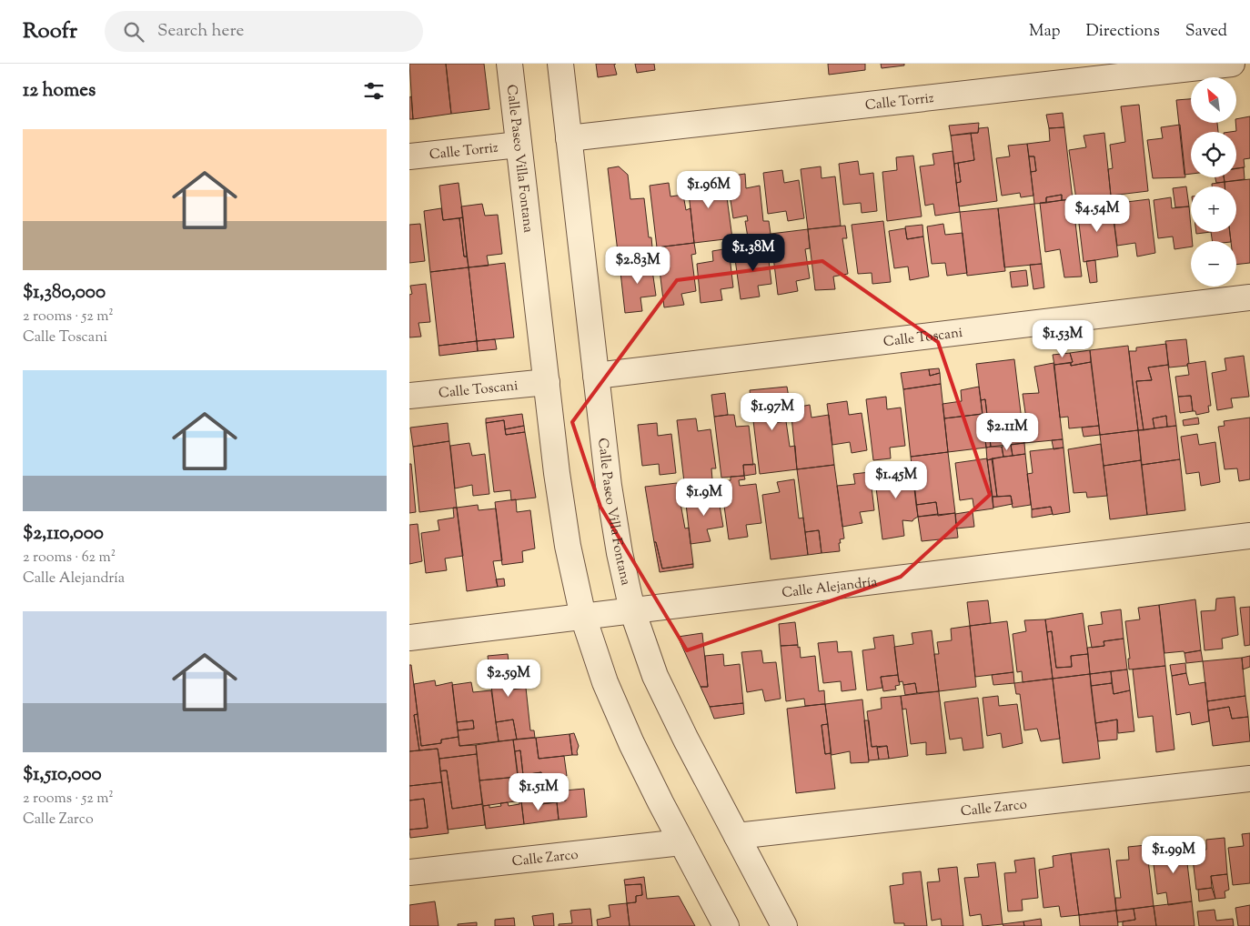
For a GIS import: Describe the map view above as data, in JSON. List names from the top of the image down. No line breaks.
{"streets":{"street":["Calle Torriz","Calle Paseo Villa Fontana","Calle Toscani","Calle Alejandría","Calle Zarco"]},"crossings":[["Calle Torriz","Calle Paseo Villa Fontana"],["Calle Paseo Villa Fontana","Calle Toscani"],["Calle Paseo Villa Fontana","Calle Alejandría"],["Calle Paseo Villa Fontana","Calle Zarco"]],"north":"top left","page":{"header":"Roofr","search":"Search here","nav":["Map","Directions","Saved"],"heading":"12 homes","map_buttons":["+","−"],"list":[{"name":"$1,380,000","note":"2 rooms · 52 m² · Calle Toscani"},{"name":"$2,110,000","note":"2 rooms · 62 m² · Calle Alejandría"},{"name":"$1,510,000","note":"2 rooms · 52 m² · Calle Zarco"}],"price":["$1.96M","$4.54M","$1.38M","$2.83M","$1.53M","$1.97M","$2.11M","$1.45M","$1.9M","$2.59M","$1.51M","$1.99M"]}}
